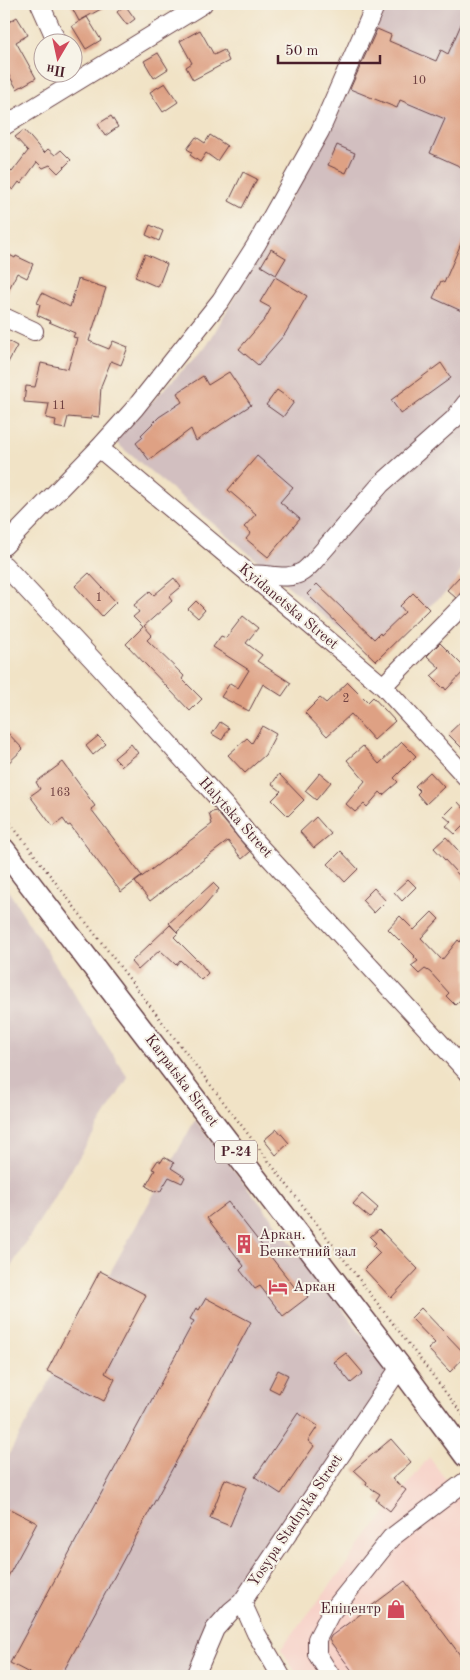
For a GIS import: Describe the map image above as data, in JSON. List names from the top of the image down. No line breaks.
{"streets":{"main road":["Karpatska Street","Р-24"],"street":["Kyidanetska Street","Halytska Street","Yosypa Stadnyka Street"]},"crossings":[["Karpatska Street","Yosypa Stadnyka Street"]],"places":{"building":["Аркан. Бенкетний зал"],"hotel":["Аркан"],"shop":["Епіцентр"]},"house_numbers":["10","11","1","2","163"],"scale_bar":"50 m","north":"bottom"}
